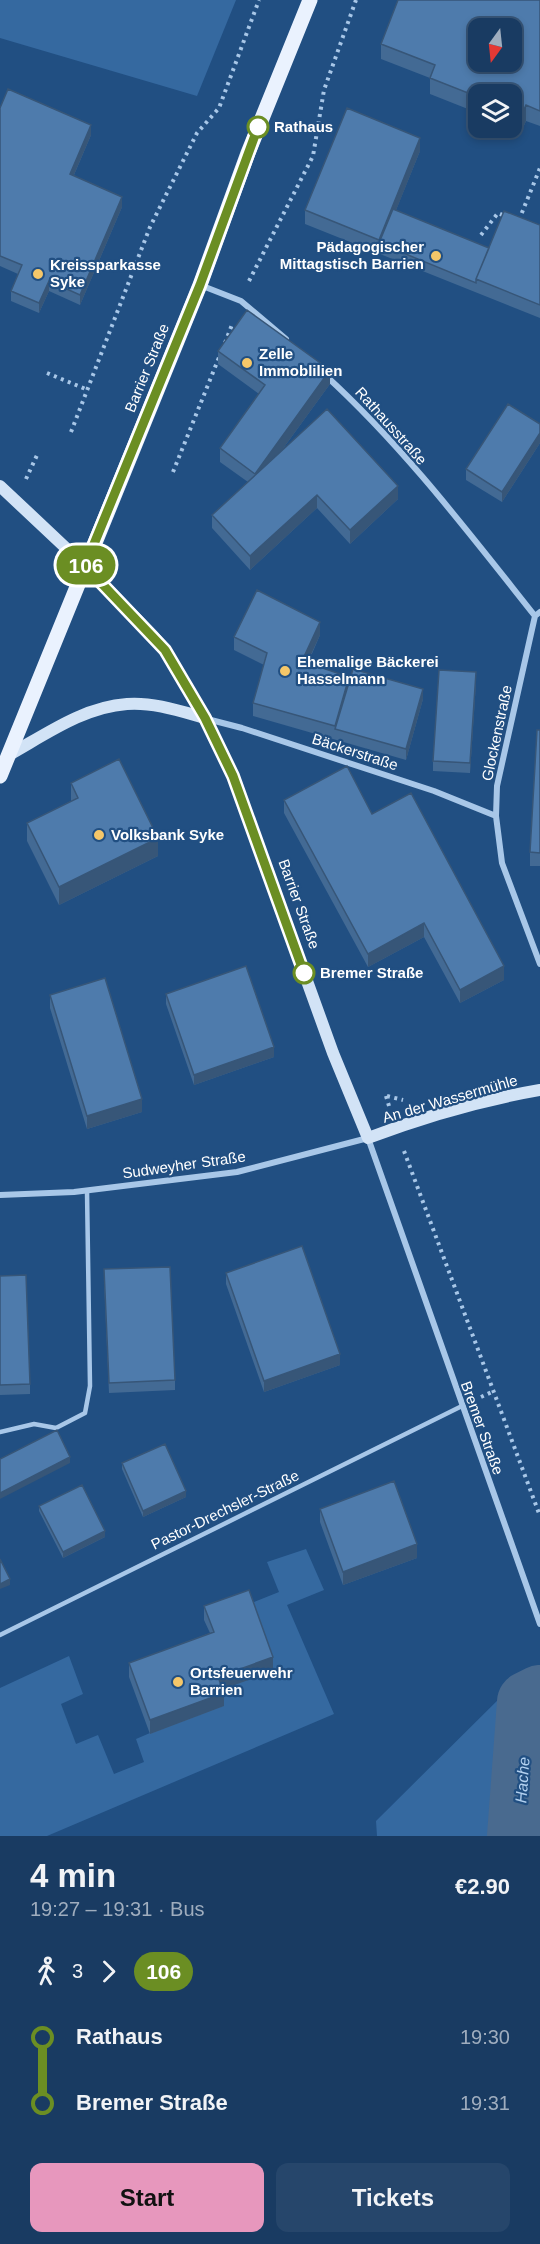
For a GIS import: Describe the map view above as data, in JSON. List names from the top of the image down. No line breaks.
{"streets":{"main road":["Barrier Straße"],"street":["Rathausstraße","Glockenstraße","Bäckerstraße","An der Wassermühle","Sudweyher Straße","Bremer Straße"],"lane":["Pastor-Drechsler-Straße"]},"crossings":[["Barrier Straße","Bäckerstraße"],["Barrier Straße","An der Wassermühle"],["Barrier Straße","Sudweyher Straße"],["Barrier Straße","Bremer Straße"],["Rathausstraße","Glockenstraße"],["Glockenstraße","Bäckerstraße"],["An der Wassermühle","Sudweyher Straße"],["An der Wassermühle","Bremer Straße"],["Sudweyher Straße","Bremer Straße"],["Bremer Straße","Pastor-Drechsler-Straße"]],"water":["Hache"],"places":["Rathaus","Pädagogischer Mittagstisch Barrien","Kreissparkasse Syke","Zelle Immoblilien","Ehemalige Bäckerei Hasselmann","Volksbank Syke","Bremer Straße","Ortsfeuerwehr Barrien"],"lines":["bus line 106"],"north":"bottom","page":{"on_map":"106","heading":["4 min","19:27 – 19:31 · Bus","€2.90"],"legs":["3","106"],"list":[{"name":"Rathaus","value":"19:30"},{"name":"Bremer Straße","value":"19:31"}],"buttons":["Start","Tickets"]}}
